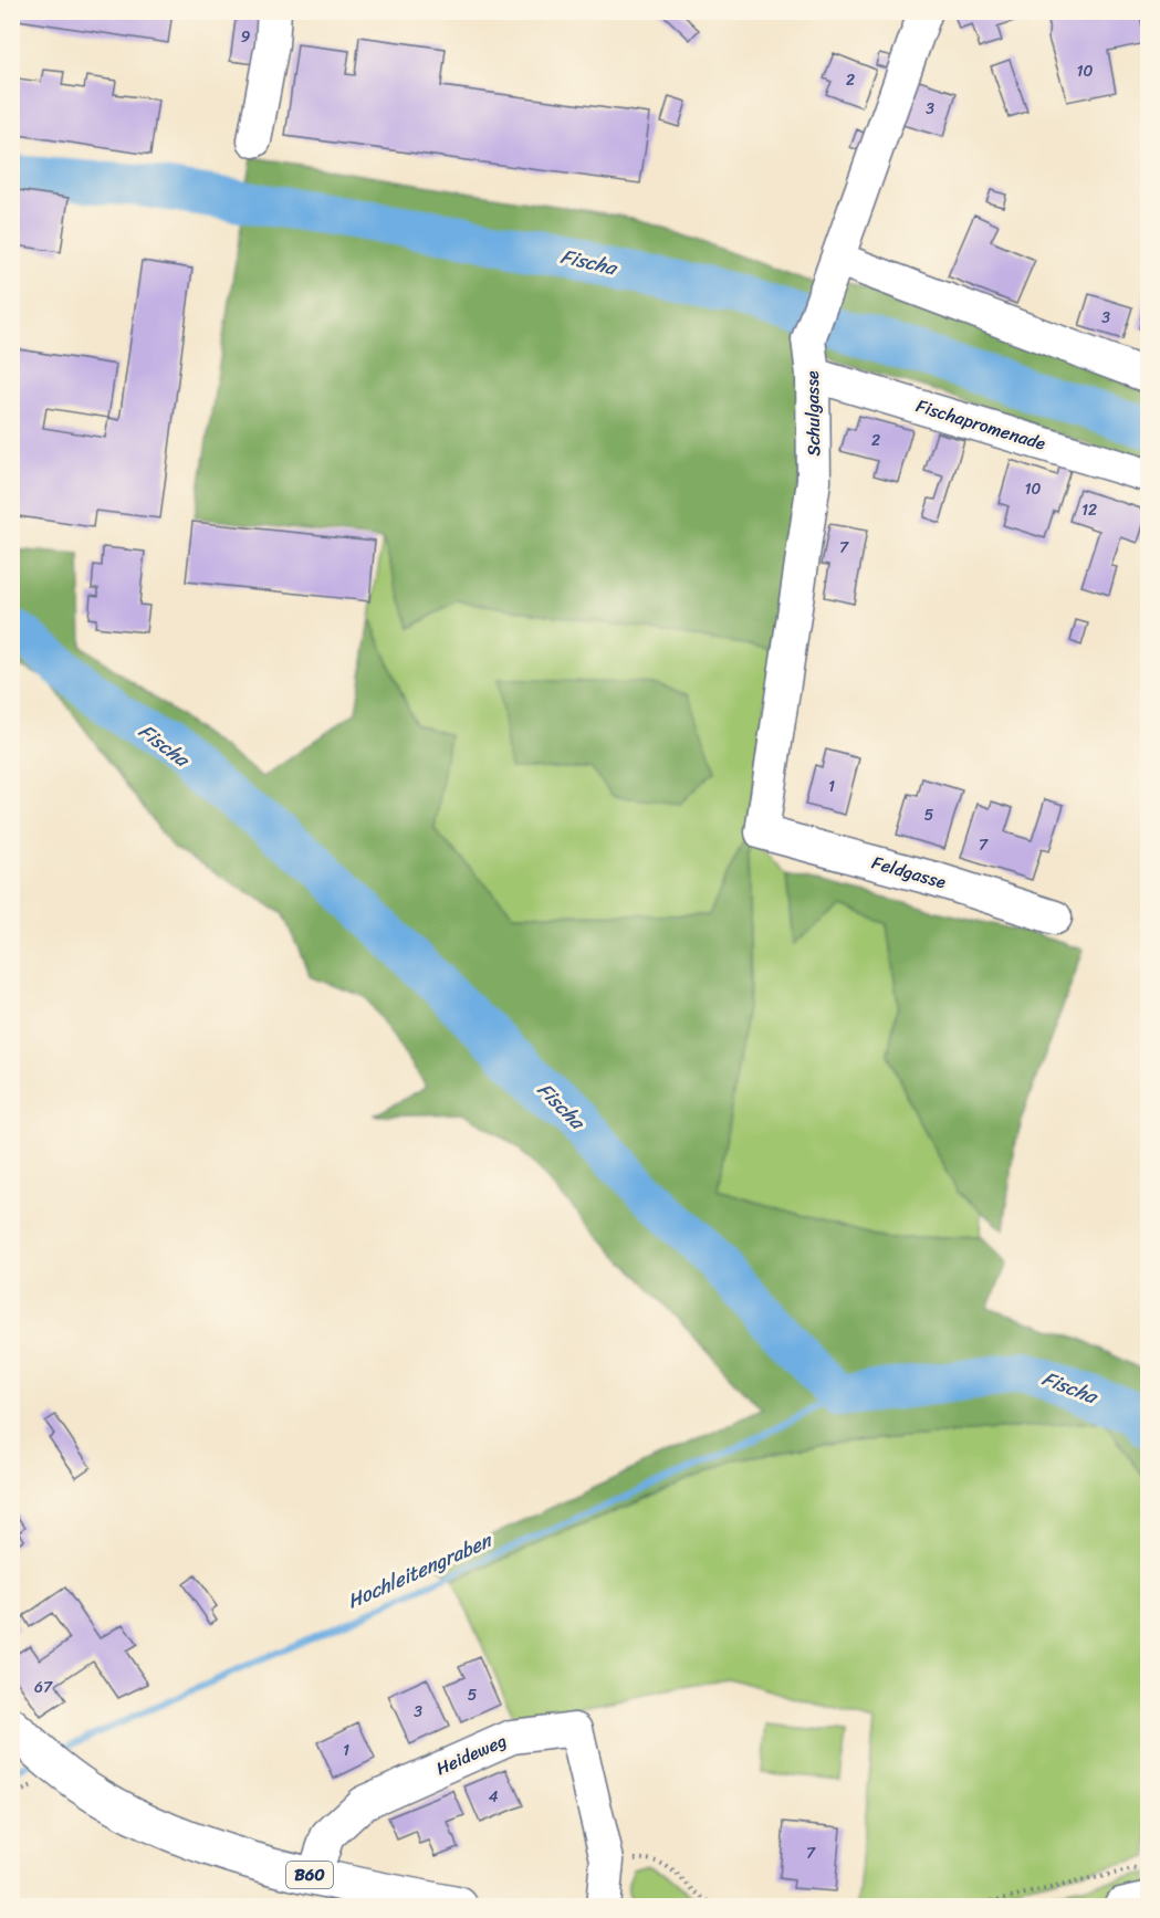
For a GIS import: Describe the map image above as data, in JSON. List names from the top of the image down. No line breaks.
{"streets":{"main road":["B60"],"street":["Schulgasse","Fischapromenade","Feldgasse","Heideweg"]},"crossings":[["Schulgasse","Fischapromenade"],["Schulgasse","Feldgasse"],["Heideweg","B60"]],"water":["Fischa","Hochleitengraben"],"house_numbers":["9","10","2","3","3","2","10","12","7","1","5","7","67","5","3","1","4","7"]}
